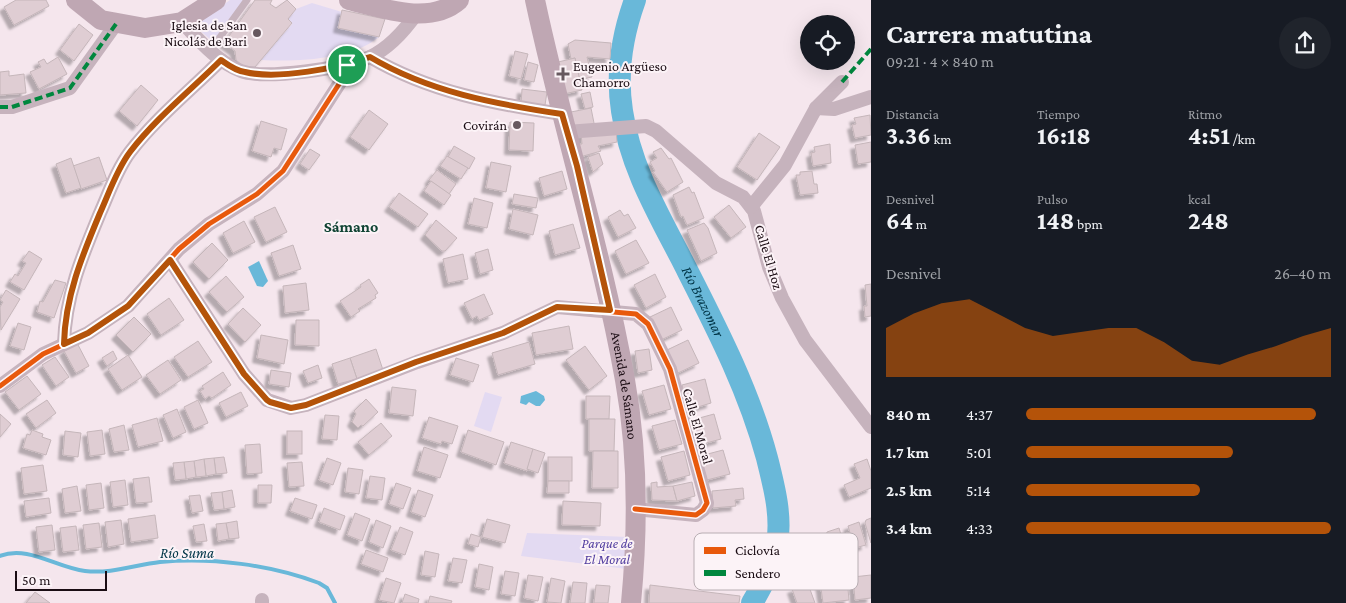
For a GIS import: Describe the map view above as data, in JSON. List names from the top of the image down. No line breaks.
{"streets":{"street":["Calle El Hoz","Avenida de Sámano","Calle El Moral"]},"crossings":[["Calle El Hoz","Avenida de Sámano"],["Avenida de Sámano","Calle El Moral"]],"districts":["Sámano"],"water":["Río Brazomar","Río Suma"],"parks":["Parque de El Moral"],"places":{"other":["Iglesia de San Nicolás de Bari","Covirán"],"health":["Eugenio Argüeso Chamorro"]},"legend":["Ciclovía","Sendero"],"scale_bar":"50 m","page":{"heading":["Carrera matutina","09:21 · 4 × 840 m"],"stats":[["Distancia","3.36 km"],["Tiempo","16:18"],["Ritmo","4:51 /km"],["Desnivel","64 m"],["Pulso","148 bpm"],["kcal","248"]],"chart":["Desnivel","26–40 m"],"list":[{"name":"840 m","note":"4:37"},{"name":"1.7 km","note":"5:01"},{"name":"2.5 km","note":"5:14"},{"name":"3.4 km","note":"4:33"}],"scale":"50 m"}}
